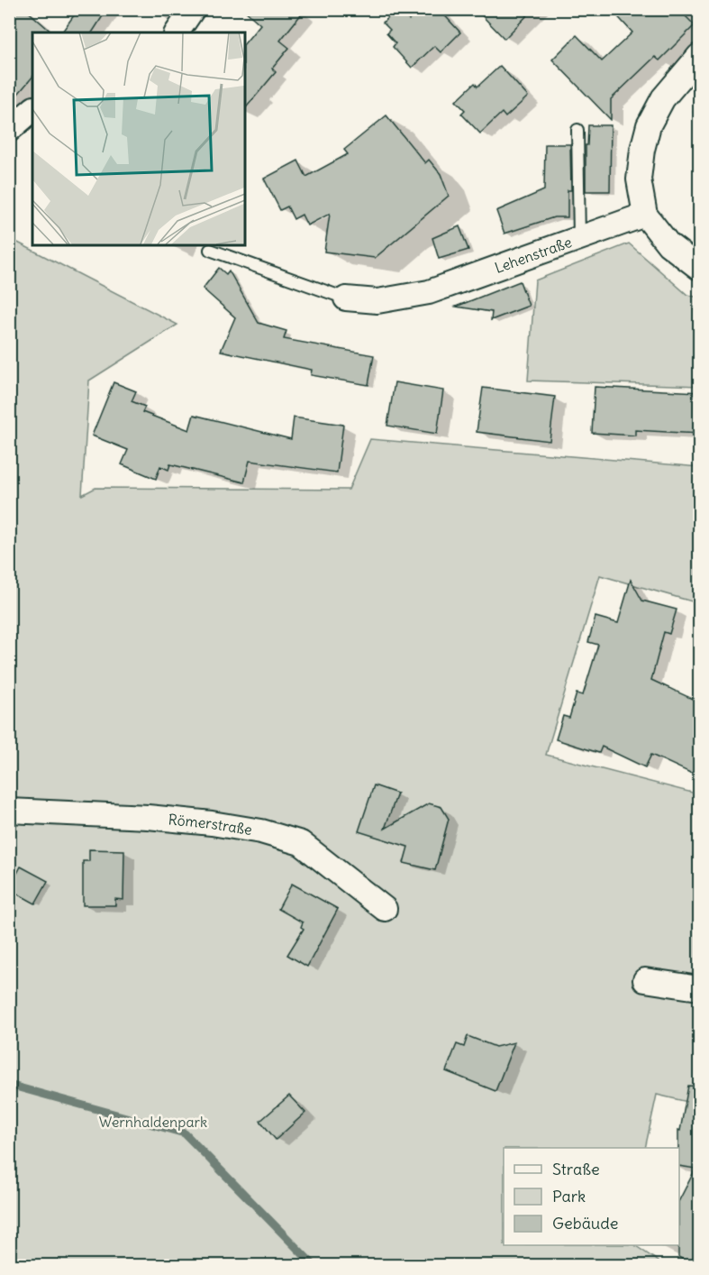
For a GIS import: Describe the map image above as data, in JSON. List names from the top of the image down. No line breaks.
{"streets":{"street":["Lehenstraße","Römerstraße"]},"parks":["Wernhaldenpark"],"legend":["Straße","Park","Gebäude"]}
